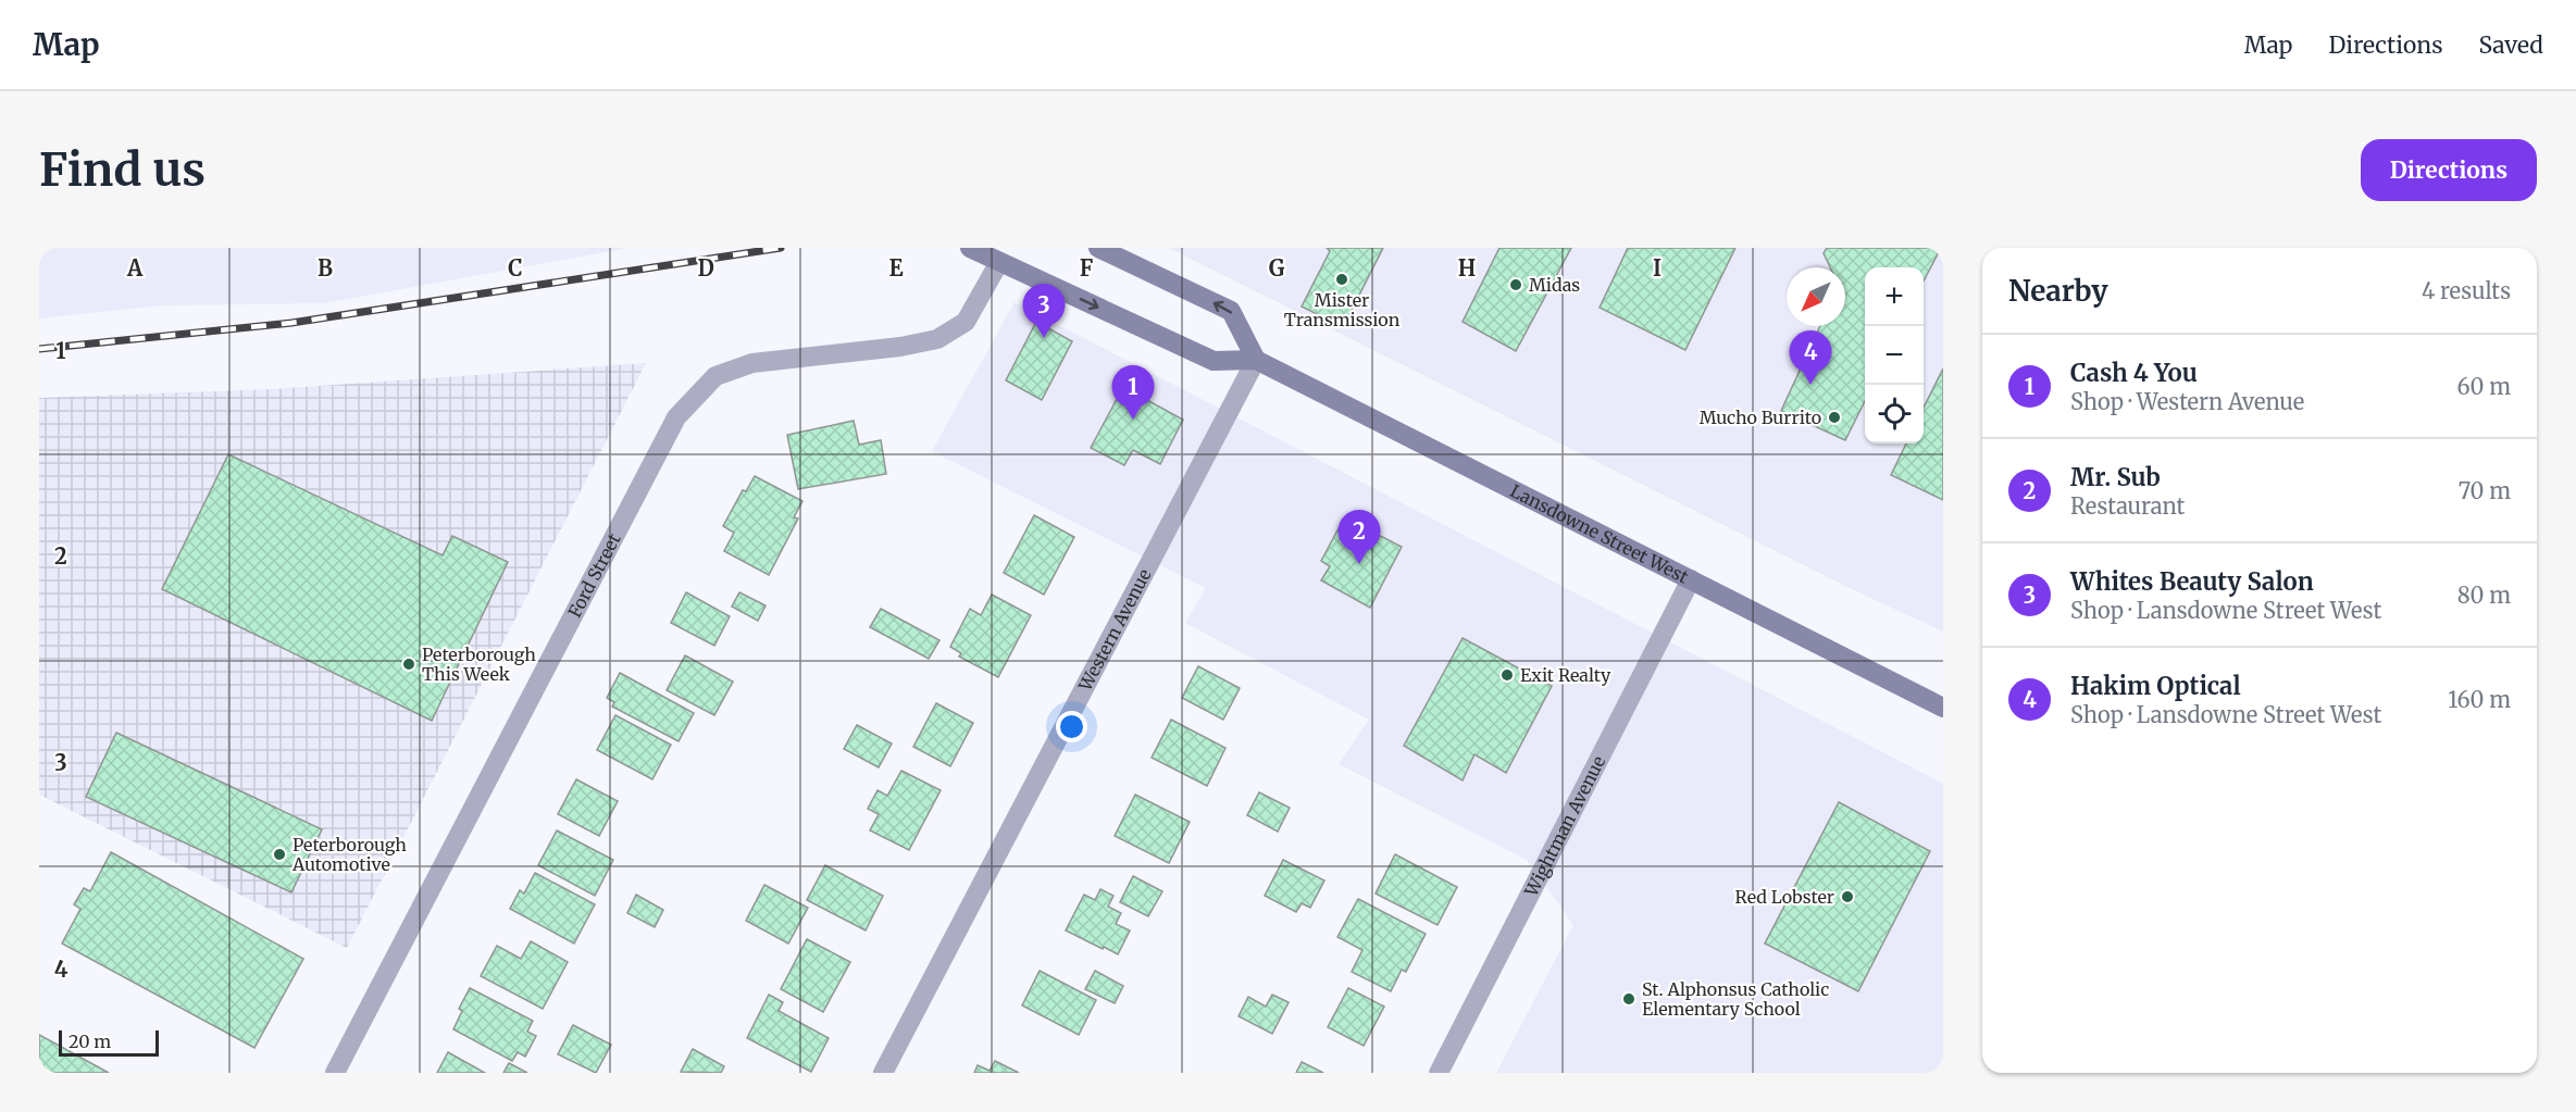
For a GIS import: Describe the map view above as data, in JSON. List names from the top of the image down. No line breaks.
{"streets":{"main road":["Lansdowne Street West"],"street":["Ford Street","Western Avenue","Wightman Avenue"]},"crossings":[["Lansdowne Street West","Ford Street"],["Lansdowne Street West","Western Avenue"],["Lansdowne Street West","Wightman Avenue"]],"places":["Mister Transmission","Midas","Mucho Burrito","Peterborough This Week","Exit Realty","Peterborough Automotive","Red Lobster","St. Alphonsus Catholic Elementary School"],"scale_bar":"20 m","north":"bottom left","page":{"header":"Map","nav":["Map","Directions","Saved"],"buttons":"Directions","title":"Find us","heading":["Nearby","4 results"],"map_buttons":["+","−"],"pins":["3","4","1","2"],"list":[{"mark":"1","name":"Cash 4 You","note":"Shop · Western Avenue","value":"60 m"},{"mark":"2","name":"Mr. Sub","note":"Restaurant","value":"70 m"},{"mark":"3","name":"Whites Beauty Salon","note":"Shop · Lansdowne Street West","value":"80 m"},{"mark":"4","name":"Hakim Optical","note":"Shop · Lansdowne Street West","value":"160 m"}],"scale":"20 m"},"grid":{"columns":["A","B","C","D","E","F","G","H","I"],"rows":["1","2","3","4"]}}
